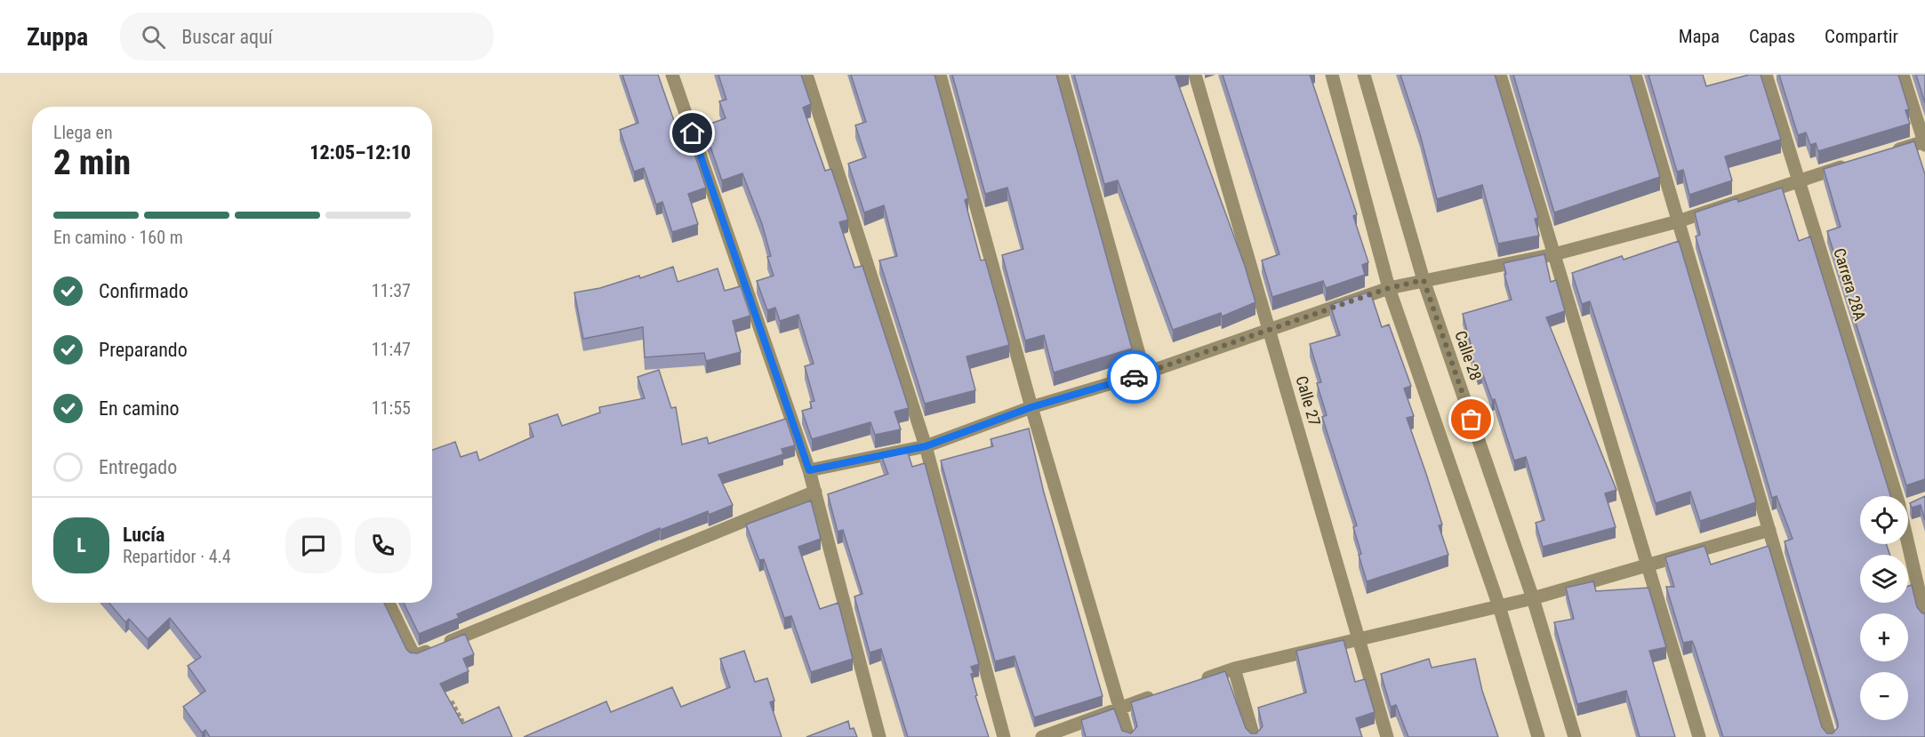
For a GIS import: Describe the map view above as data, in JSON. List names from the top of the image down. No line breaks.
{"streets":{"street":["Carrera 28A","Calle 28","Calle 27"]},"page":{"header":"Zuppa","search":"Buscar aquí","nav":["Mapa","Capas","Compartir"],"heading":["2 min","Llega en","12:05–12:10"],"panel":["Lucía","Repartidor · 4.4"],"bar":"En camino · 160 m","list":[["Confirmado","11:37"],["Preparando","11:47"],["En camino","11:55"],"Entregado"],"map_buttons":["+","−"],"round":"L"}}
